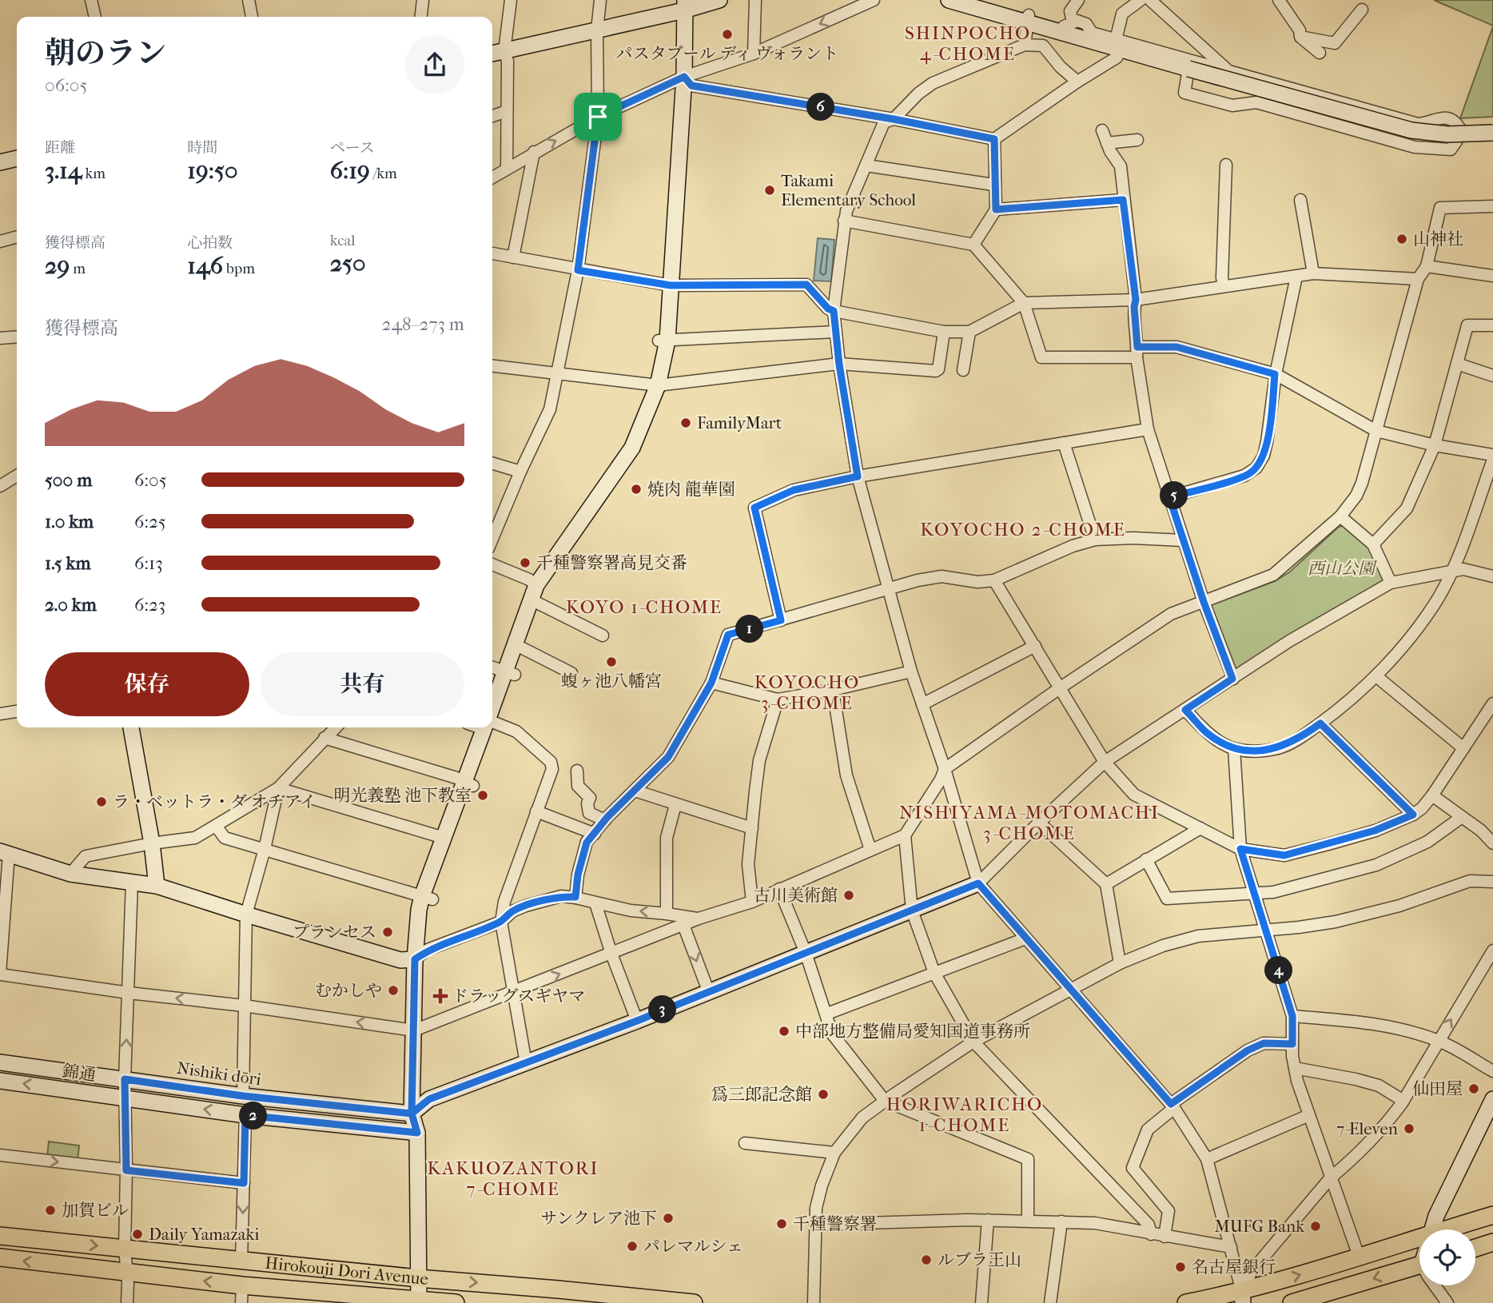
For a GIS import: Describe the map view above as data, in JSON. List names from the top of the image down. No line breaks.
{"streets":{"main road":["Hirokouji Dori Avenue"],"street":["錦通","Nishiki dōri"]},"districts":["SHINPOCHO 4-CHOME","KOYOCHO 2-CHOME","KOYO 1-CHOME","KOYOCHO 3-CHOME","NISHIYAMA-MOTOMACHI 3-CHOME","HORIWARICHO 1-CHOME","KAKUOZANTORI 7-CHOME"],"parks":["西山公園"],"places":{"other":["パスタブール ディ ヴォラント","Takami Elementary School","山神社","FamilyMart","焼肉 龍華園","千種警察署高見交番","蝮ヶ池八幡宮","明光義塾 池下教室","ラ・ベットラ・ダ オチアイ","古川美術館","プランセス","むかしや","中部地方整備局愛知国道事務所","仙田屋","爲三郎記念館","7-Eleven","加賀ビル","サンクレア池下","千種警察署","MUFG Bank","Daily Yamazaki","パレマルシェ","ルブラ王山","名古屋銀行"],"health":["ドラッグスギヤマ"]},"page":{"heading":["朝のラン","06:05"],"pins":["6","5","1","4","3","2"],"stats":[["距離","3.14 km"],["時間","19:50"],["ペース","6:19 /km"],["獲得標高","29 m"],["心拍数","146 bpm"],["kcal","250"]],"chart":["獲得標高","248–273 m"],"list":[{"name":"500 m","note":"6:05"},{"name":"1.0 km","note":"6:25"},{"name":"1.5 km","note":"6:13"},{"name":"2.0 km","note":"6:23"}],"buttons":["保存","共有"]}}
